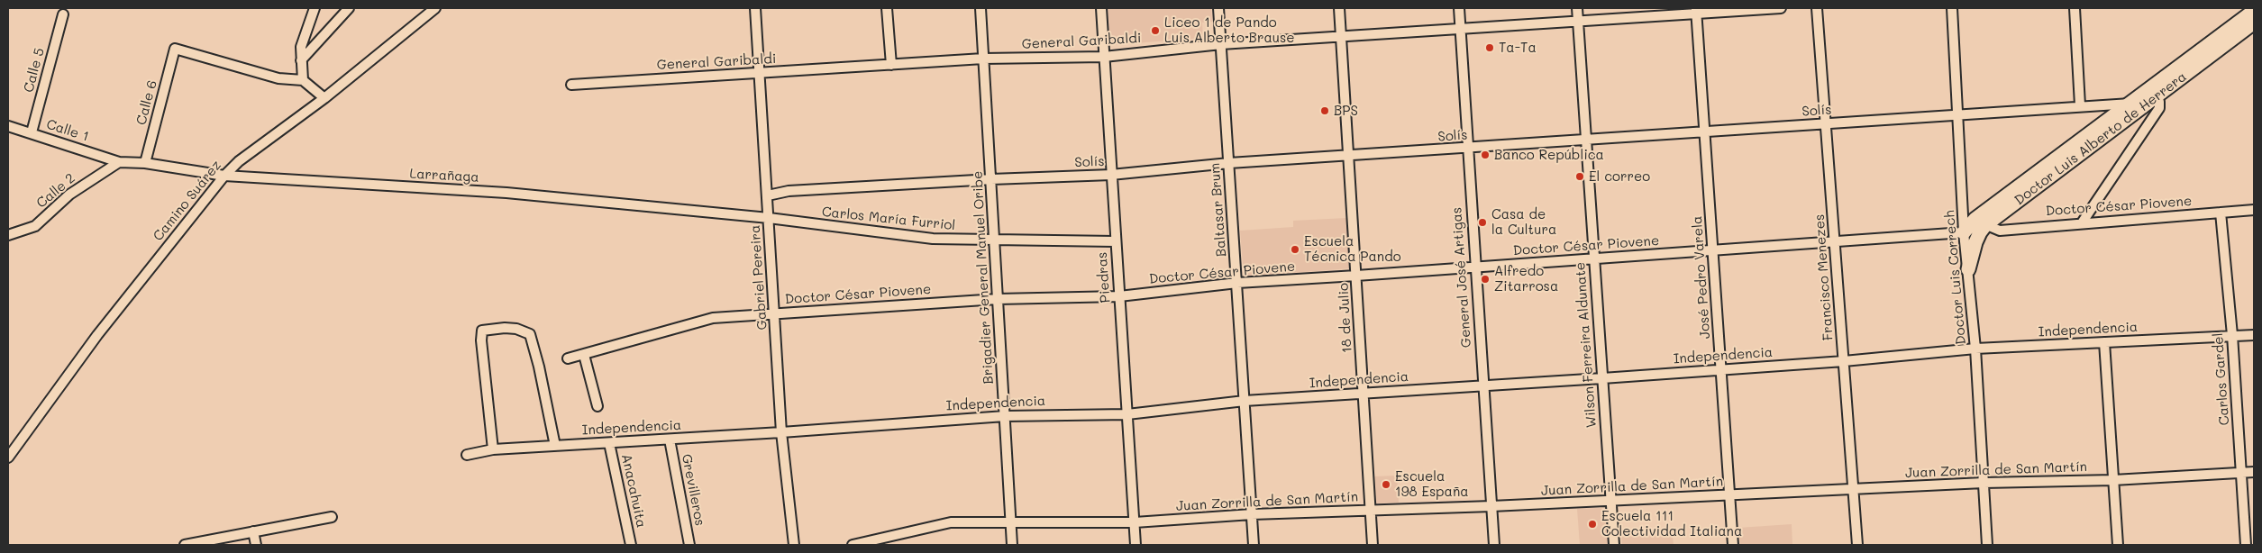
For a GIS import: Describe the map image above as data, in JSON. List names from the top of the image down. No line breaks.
{"streets":{"street":["General Garibaldi","Calle 5","Calle 6","Solís","Calle 1","Doctor Luis Alberto de Herrera","Larrañaga","Calle 2","Camino Suárez","Doctor César Piovene","Baltasar Brum","Carlos María Furriol","Gabriel Pereira","Brigadier General Manuel Oribe","Piedras","General José Artigas","José Pedro Varela","Francisco Menezes","Doctor Luis Correch","18 de Julio","Independencia","Wilson Ferreira Aldunate","Carlos Gardel","Juan Zorrilla de San Martín","Grevilleros","Anacahuita"]},"crossings":[["General Garibaldi","Baltasar Brum"],["General Garibaldi","Gabriel Pereira"],["General Garibaldi","Brigadier General Manuel Oribe"],["General Garibaldi","Piedras"],["General Garibaldi","General José Artigas"],["General Garibaldi","José Pedro Varela"],["General Garibaldi","18 de Julio"],["General Garibaldi","Wilson Ferreira Aldunate"],["Calle 5","Calle 1"],["Calle 6","Larrañaga"],["Solís","Doctor Luis Alberto de Herrera"],["Solís","Baltasar Brum"],["Solís","Gabriel Pereira"],["Solís","Brigadier General Manuel Oribe"],["Solís","Piedras"],["Solís","General José Artigas"],["Solís","José Pedro Varela"],["Solís","Francisco Menezes"],["Solís","Doctor Luis Correch"],["Solís","18 de Julio"],["Solís","Wilson Ferreira Aldunate"],["Calle 1","Larrañaga"],["Calle 1","Calle 2"],["Doctor Luis Alberto de Herrera","Doctor César Piovene"],["Doctor Luis Alberto de Herrera","Doctor Luis Correch"],["Larrañaga","Calle 2"],["Larrañaga","Camino Suárez"],["Larrañaga","Carlos María Furriol"],["Larrañaga","Gabriel Pereira"],["Doctor César Piovene","Baltasar Brum"],["Doctor César Piovene","Gabriel Pereira"],["Doctor César Piovene","Brigadier General Manuel Oribe"],["Doctor César Piovene","Piedras"],["Doctor César Piovene","General José Artigas"],["Doctor César Piovene","José Pedro Varela"],["Doctor César Piovene","Francisco Menezes"],["Doctor César Piovene","Doctor Luis Correch"],["Doctor César Piovene","18 de Julio"],["Doctor César Piovene","Wilson Ferreira Aldunate"],["Doctor César Piovene","Carlos Gardel"],["Baltasar Brum","Independencia"],["Baltasar Brum","Juan Zorrilla de San Martín"],["Carlos María Furriol","Gabriel Pereira"],["Carlos María Furriol","Brigadier General Manuel Oribe"],["Carlos María Furriol","Piedras"],["Gabriel Pereira","Independencia"],["Brigadier General Manuel Oribe","Independencia"],["Brigadier General Manuel Oribe","Juan Zorrilla de San Martín"],["Piedras","Independencia"],["Piedras","Juan Zorrilla de San Martín"],["General José Artigas","Independencia"],["General José Artigas","Juan Zorrilla de San Martín"],["José Pedro Varela","Independencia"],["José Pedro Varela","Juan Zorrilla de San Martín"],["Francisco Menezes","Independencia"],["Francisco Menezes","Juan Zorrilla de San Martín"],["Doctor Luis Correch","Independencia"],["Doctor Luis Correch","Juan Zorrilla de San Martín"],["18 de Julio","Independencia"],["18 de Julio","Juan Zorrilla de San Martín"],["Independencia","Wilson Ferreira Aldunate"],["Independencia","Carlos Gardel"],["Independencia","Grevilleros"],["Independencia","Anacahuita"],["Wilson Ferreira Aldunate","Juan Zorrilla de San Martín"],["Carlos Gardel","Juan Zorrilla de San Martín"]],"places":["Liceo 1 de Pando Luis Alberto Brause","Ta-Ta","BPS","Banco República","El correo","Casa de la Cultura","Escuela Técnica Pando","Alfredo Zitarrosa","Escuela 198 España","Escuela 111 Colectividad Italiana"]}
